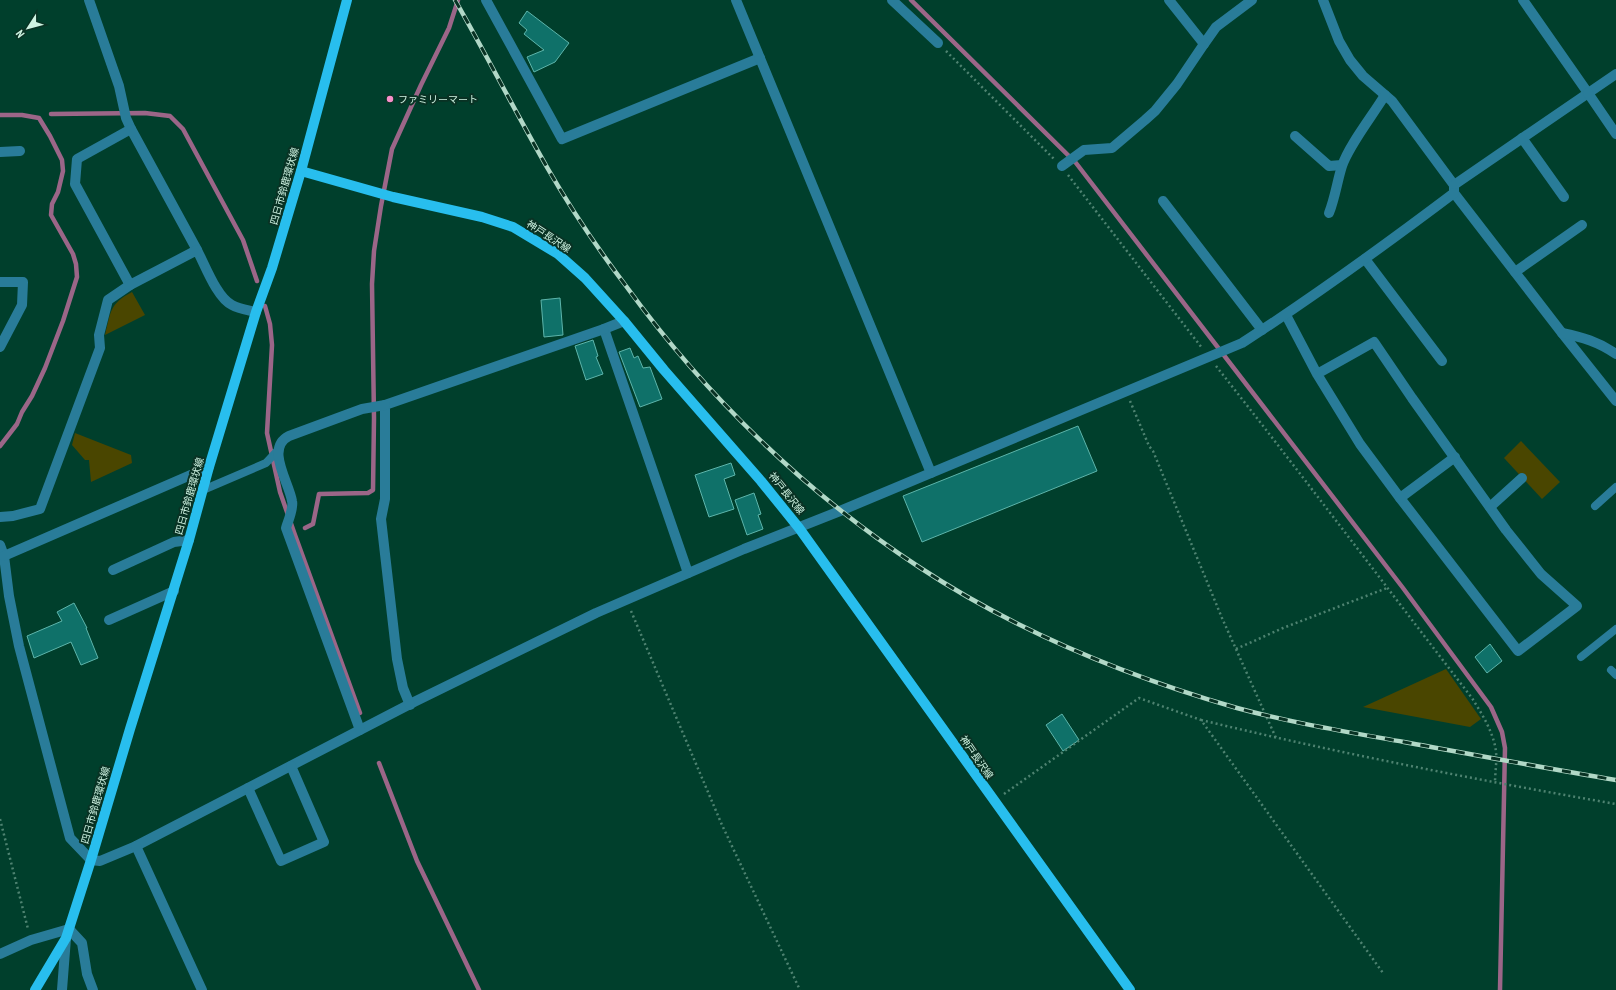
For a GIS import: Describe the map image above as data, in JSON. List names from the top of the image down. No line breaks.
{"streets":{"main road":["四日市鈴鹿環状線","神戸長沢線"]},"crossings":[["四日市鈴鹿環状線","神戸長沢線"]],"places":["ファミリーマート"],"north":"bottom left"}
